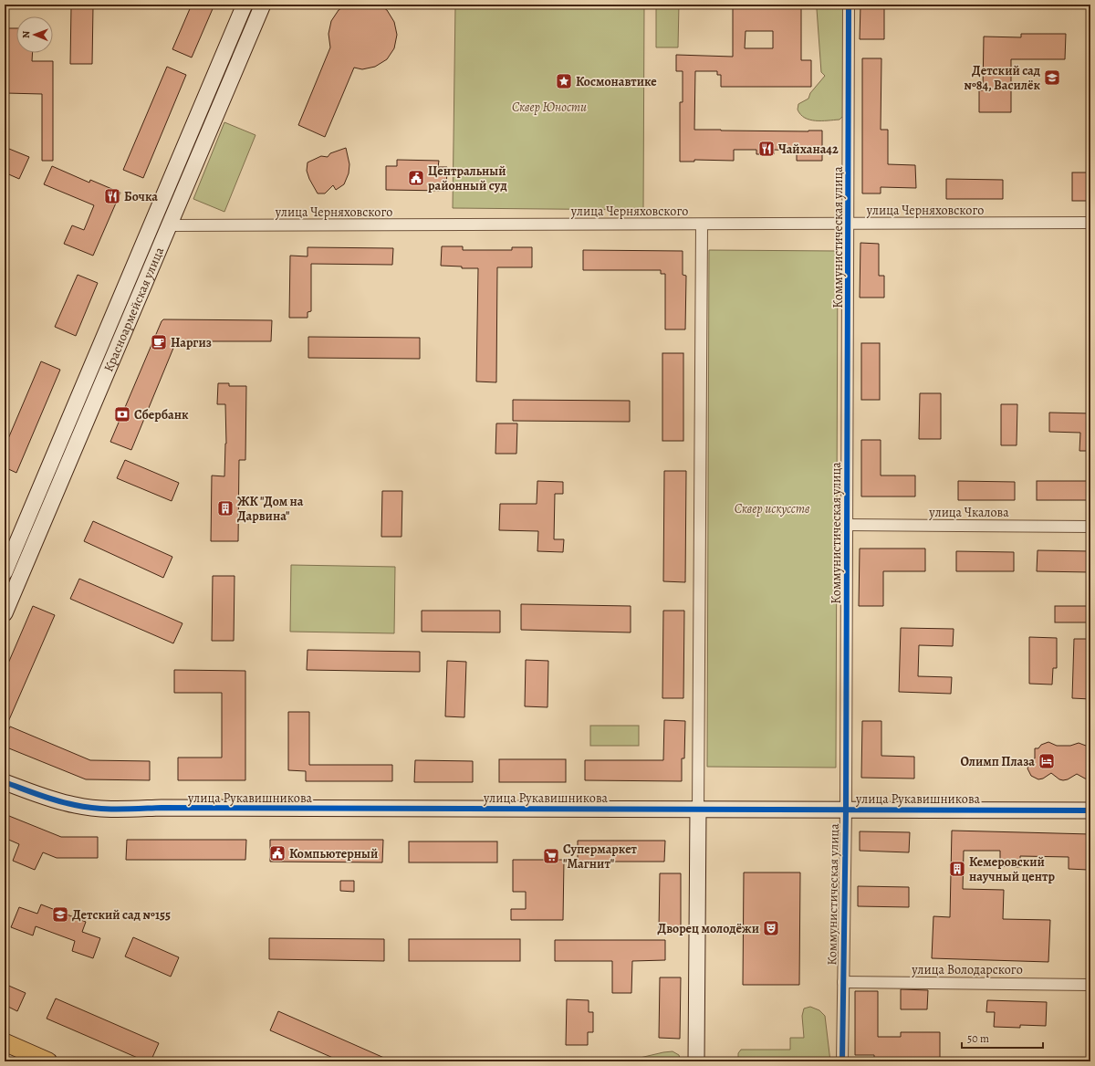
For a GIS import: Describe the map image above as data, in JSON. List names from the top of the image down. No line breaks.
{"streets":{"street":["улица Черняховского","Коммунистическая улица","Красноармейская улица","улица Чкалова","улица Рукавишникова","улица Володарского"]},"crossings":[["улица Черняховского","Коммунистическая улица"],["улица Черняховского","Красноармейская улица"],["Коммунистическая улица","улица Чкалова"],["Коммунистическая улица","улица Рукавишникова"],["Коммунистическая улица","улица Володарского"]],"parks":["Сквер Юности","Сквер искусств"],"places":{"school or university":["Детский сад №84, Василёк","Детский сад №155"],"place":["Космонавтике"],"restaurant":["Чайхана42","Бочка"],"public building":["Центральный районный суд","Компьютерный"],"cafe":["Наргиз"],"bank":["Сбербанк"],"building":["ЖК \"Дом на Дарвина\"","Кемеровский научный центр"],"hotel":["Олимп Плаза"],"supermarket":["Супермаркет \"Магнит\""],"theatre":["Дворец молодёжи"]},"scale_bar":"50 m","north":"left"}
